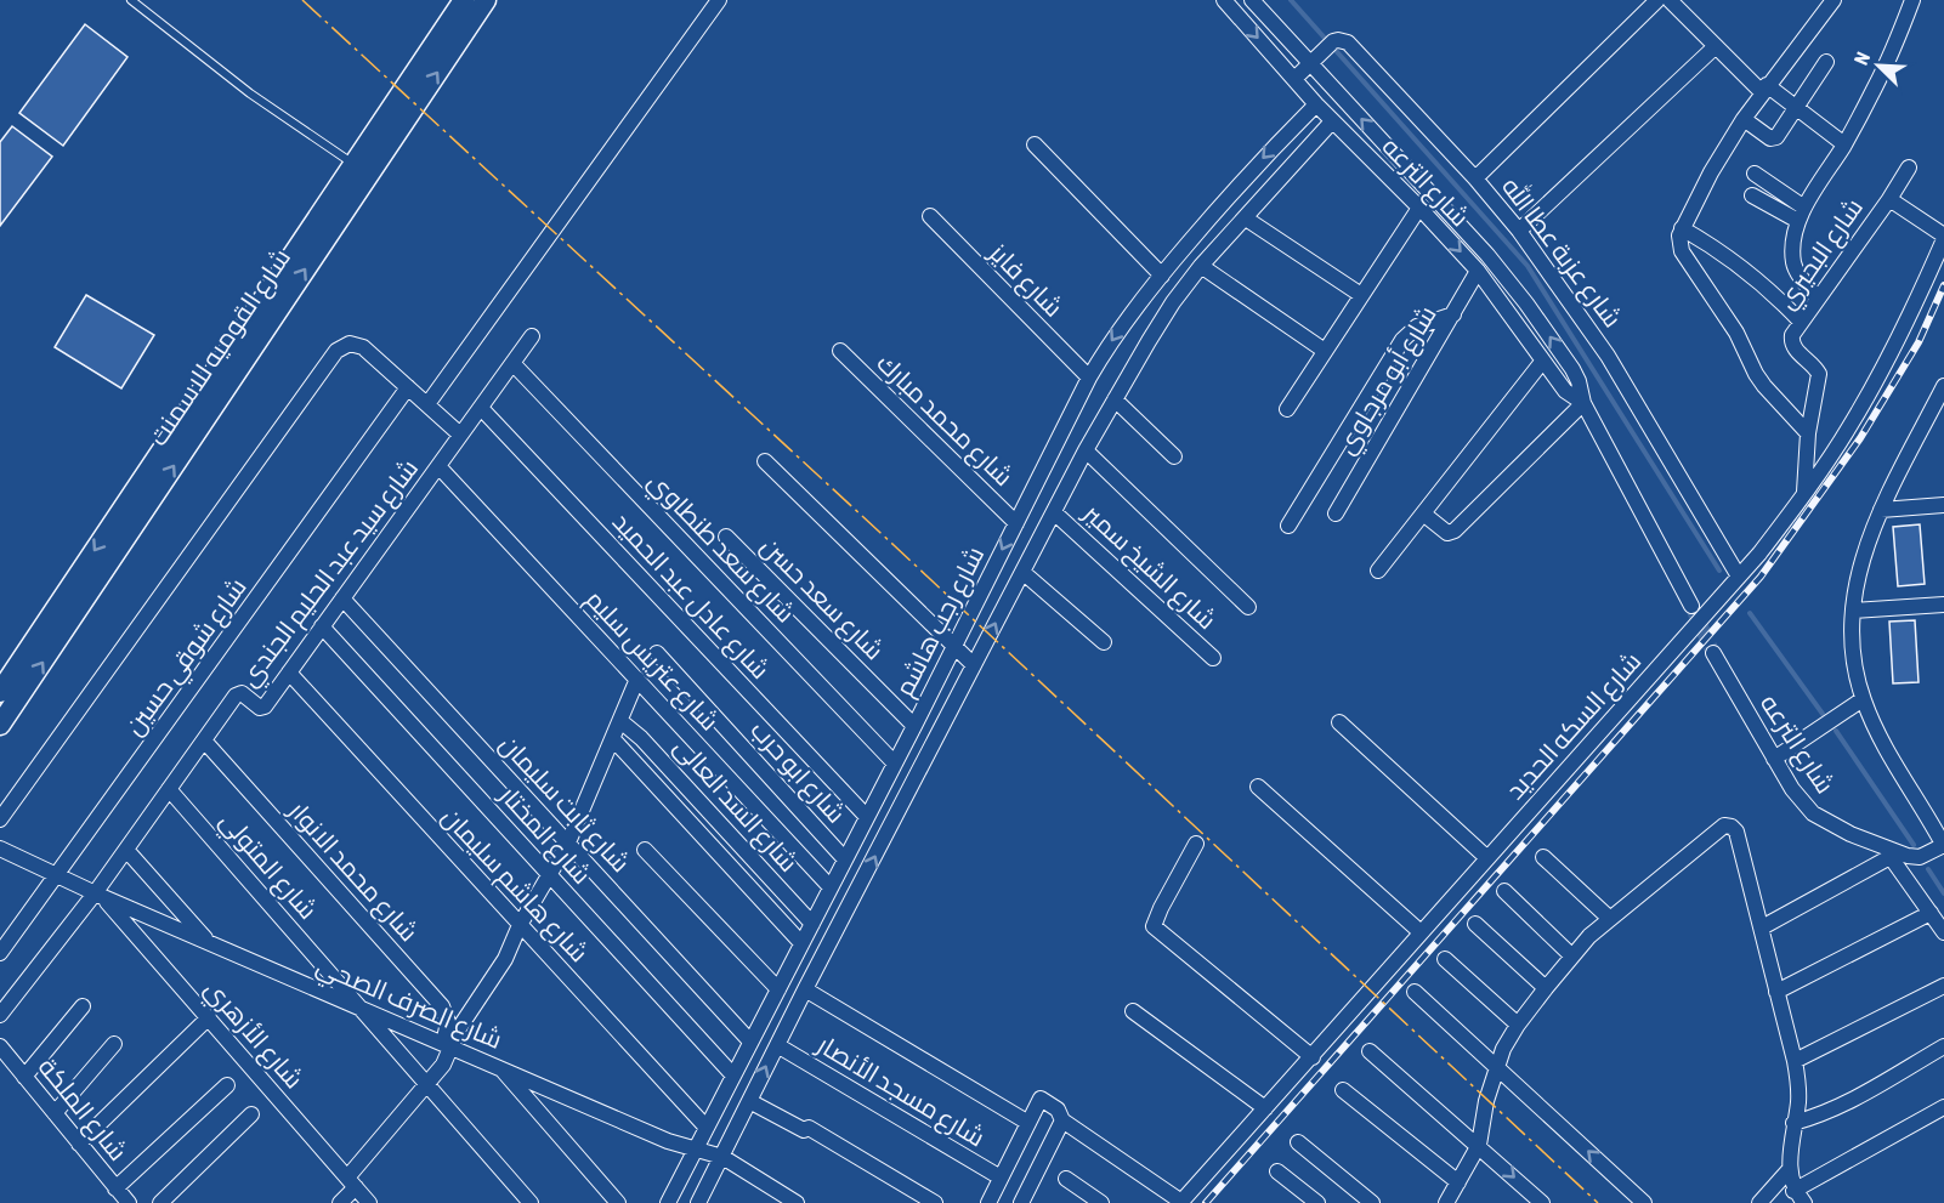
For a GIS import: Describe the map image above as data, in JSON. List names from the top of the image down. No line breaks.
{"streets":{"main road":["شارع القوميه للاسمنت"],"street":["شارع الترعه","شارع عزبة عطا الله","شارع البحيري","شارع فايز","شارع أبو مرجاوي","شارع محمد مبارك","شارع سعد طنطاوي","شارع الشيخ سمير","شارع سيد عبد الحليم الجندي","شارع عادل عبد الحميد","شارع سعد حسن","شارع رجب هاشم","شارع شوقي حسين","شارع عتريس سليم","شارع السكه الحديد","شارع ابو حرب","شارع ثابت سليمان","شارع السد العالى","شارع المختار","شارع المتولي","شارع محمد الانوار","شارع هاشم سليمان","شارع الصرف الصحي","شارع الأزهري","شارع مسجد الأنصار","شارع الملكة"]},"crossings":[["شارع الترعه","شارع عزبة عطا الله"],["شارع الترعه","شارع أبو مرجاوي"],["شارع الترعه","شارع رجب هاشم"],["شارع عزبة عطا الله","شارع السكه الحديد"],["شارع البحيري","شارع السكه الحديد"],["شارع فايز","شارع رجب هاشم"],["شارع محمد مبارك","شارع رجب هاشم"],["شارع سعد طنطاوي","شارع سيد عبد الحليم الجندي"],["شارع سعد طنطاوي","شارع رجب هاشم"],["شارع الشيخ سمير","شارع رجب هاشم"],["شارع سيد عبد الحليم الجندي","شارع عادل عبد الحميد"],["شارع سيد عبد الحليم الجندي","شارع عتريس سليم"],["شارع سيد عبد الحليم الجندي","شارع ثابت سليمان"],["شارع سيد عبد الحليم الجندي","شارع المختار"],["شارع سيد عبد الحليم الجندي","شارع المتولي"],["شارع سيد عبد الحليم الجندي","شارع محمد الانوار"],["شارع سيد عبد الحليم الجندي","شارع هاشم سليمان"],["شارع سيد عبد الحليم الجندي","شارع الصرف الصحي"],["شارع سيد عبد الحليم الجندي","شارع الأزهري"],["شارع عادل عبد الحميد","شارع رجب هاشم"],["شارع سعد حسن","شارع رجب هاشم"],["شارع رجب هاشم","شارع عتريس سليم"],["شارع رجب هاشم","شارع ابو حرب"],["شارع رجب هاشم","شارع ثابت سليمان"],["شارع رجب هاشم","شارع السد العالى"],["شارع رجب هاشم","شارع المختار"],["شارع رجب هاشم","شارع هاشم سليمان"],["شارع رجب هاشم","شارع الصرف الصحي"],["شارع رجب هاشم","شارع مسجد الأنصار"],["شارع شوقي حسين","شارع الصرف الصحي"],["شارع المتولي","شارع الصرف الصحي"],["شارع محمد الانوار","شارع الصرف الصحي"],["شارع الصرف الصحي","شارع الأزهري"]],"north":"top left"}
